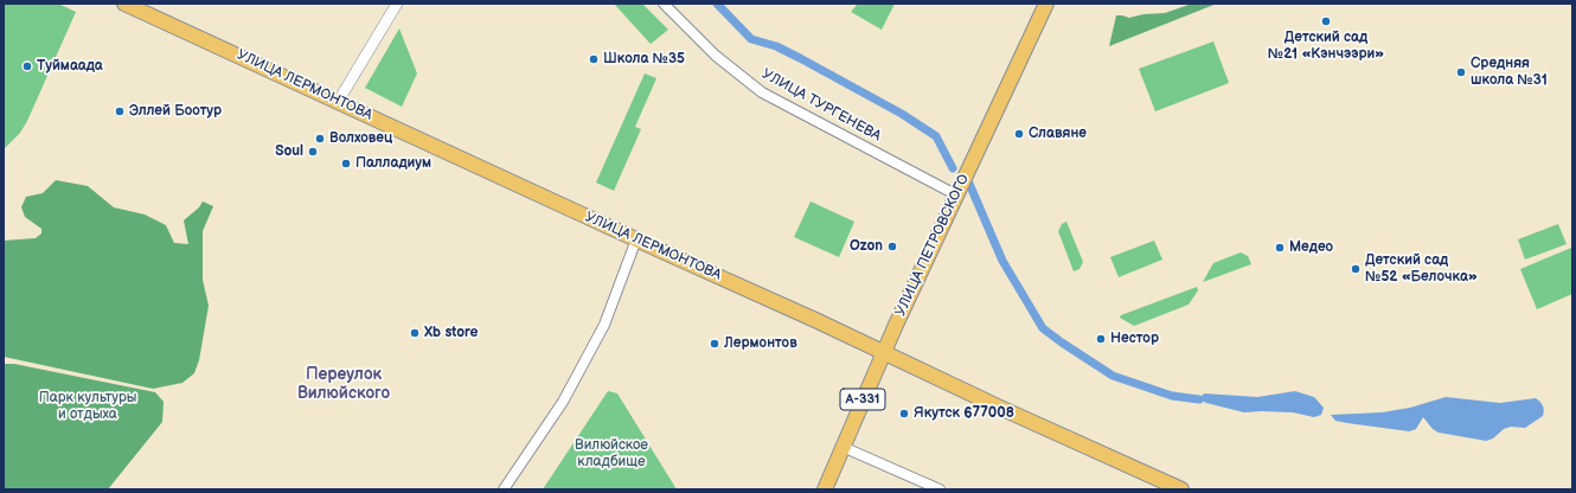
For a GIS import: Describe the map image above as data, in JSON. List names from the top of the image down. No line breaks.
{"streets":{"main road":["УЛИЦА ЛЕРМОНТОВА","УЛИЦА ПЕТРОВСКОГО","А-331"],"street":["УЛИЦА ТУРГЕНЕВА"]},"crossings":[["УЛИЦА ЛЕРМОНТОВА","УЛИЦА ПЕТРОВСКОГО"],["УЛИЦА ТУРГЕНЕВА","УЛИЦА ПЕТРОВСКОГО"]],"districts":["Переулок Вилюйского"],"parks":["Парк культуры и отдыха","Вилюйское кладбище"],"places":["Детский сад №21 «Кэнчээри»","Школа №35","Туймаада","Средняя школа №31","Эллей Боотур","Славяне","Волховец","Soul","Палладиум","Ozon","Медео","Детский сад №52 «Белочка»","Xb store","Нестор","Лермонтов","Якутск 677008"]}
